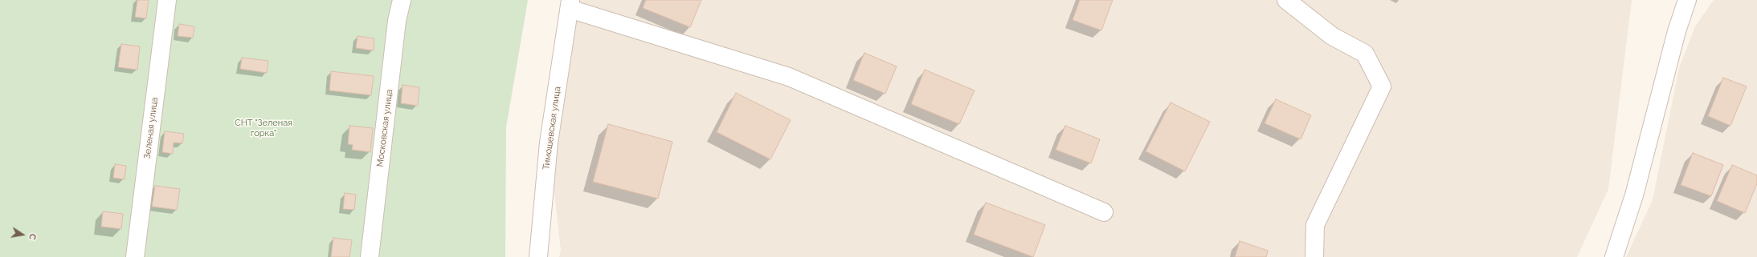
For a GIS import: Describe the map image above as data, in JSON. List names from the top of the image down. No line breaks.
{"streets":{"street":["Зеленая улица","Московская улица","Тимошевская улица"]},"parks":["СНТ \"Зеленая горка\""],"north":"right"}
